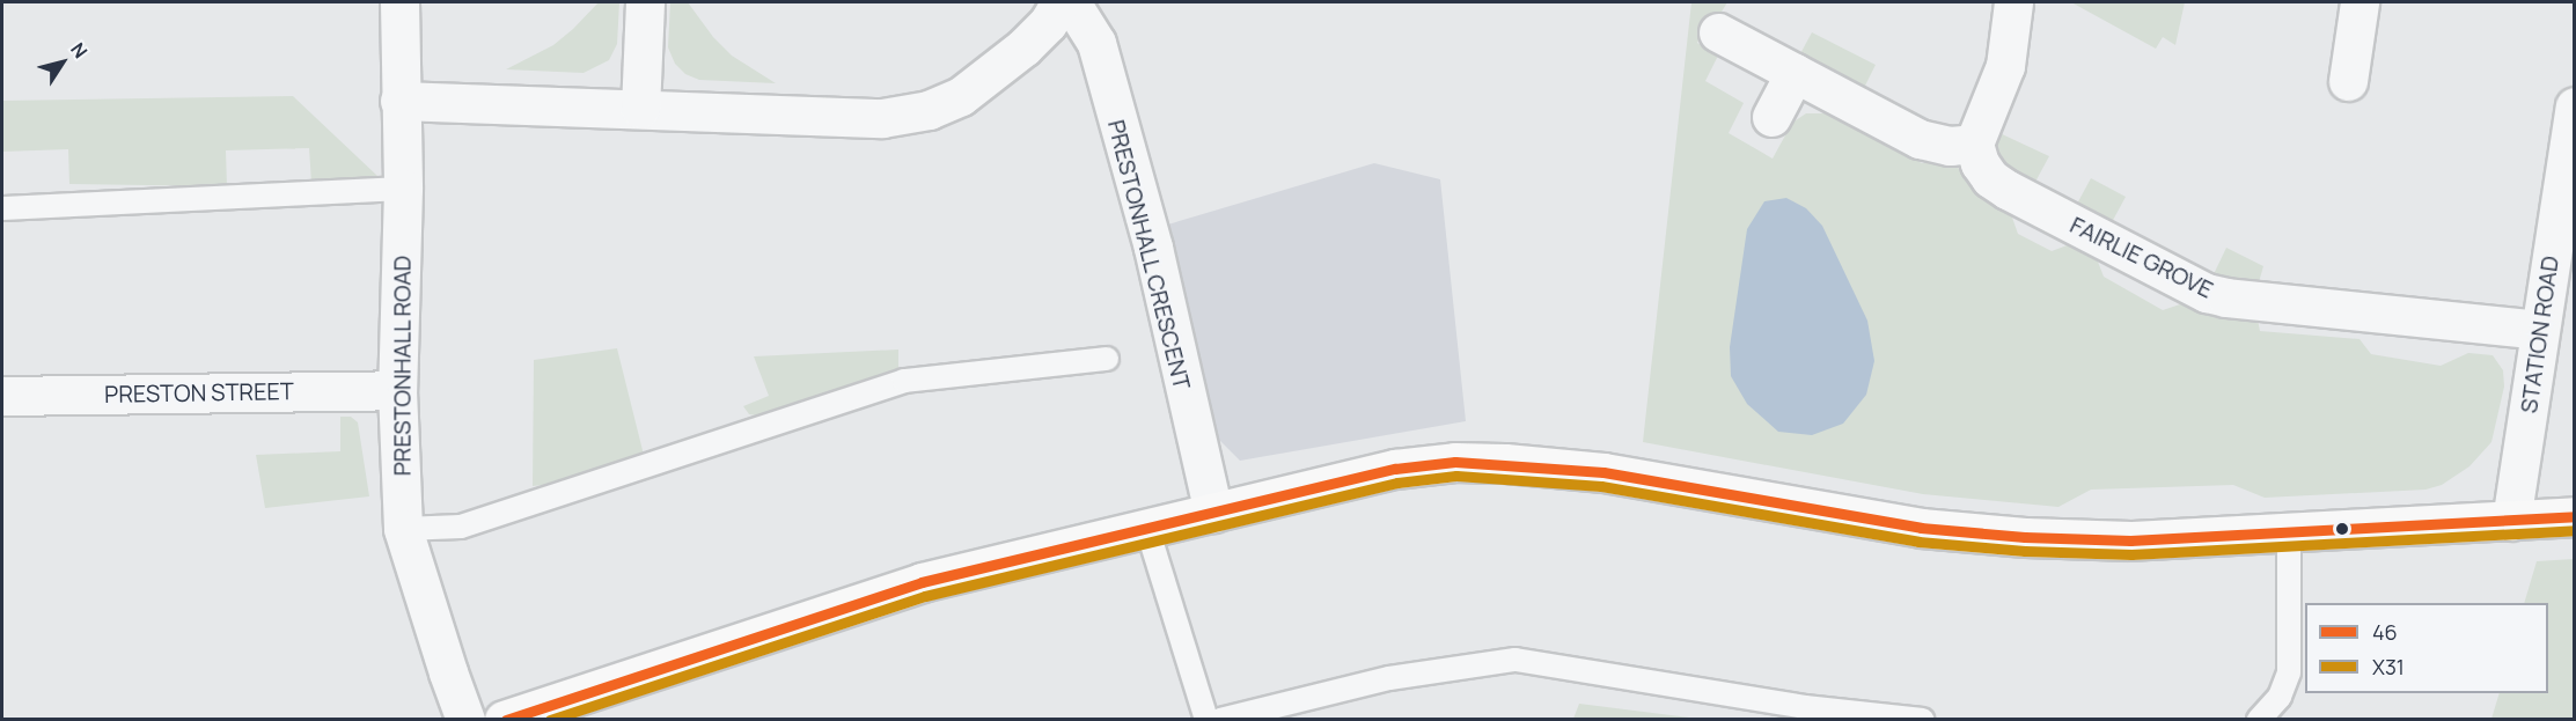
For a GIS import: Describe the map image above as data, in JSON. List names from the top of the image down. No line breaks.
{"streets":{"street":["PRESTONHALL CRESCENT","FAIRLIE GROVE","STATION ROAD","PRESTONHALL ROAD","PRESTON STREET"]},"crossings":[["FAIRLIE GROVE","STATION ROAD"],["PRESTONHALL ROAD","PRESTON STREET"]],"lines":["transit line 46","transit line X31"],"legend":["46","X31"],"north":"top right"}
